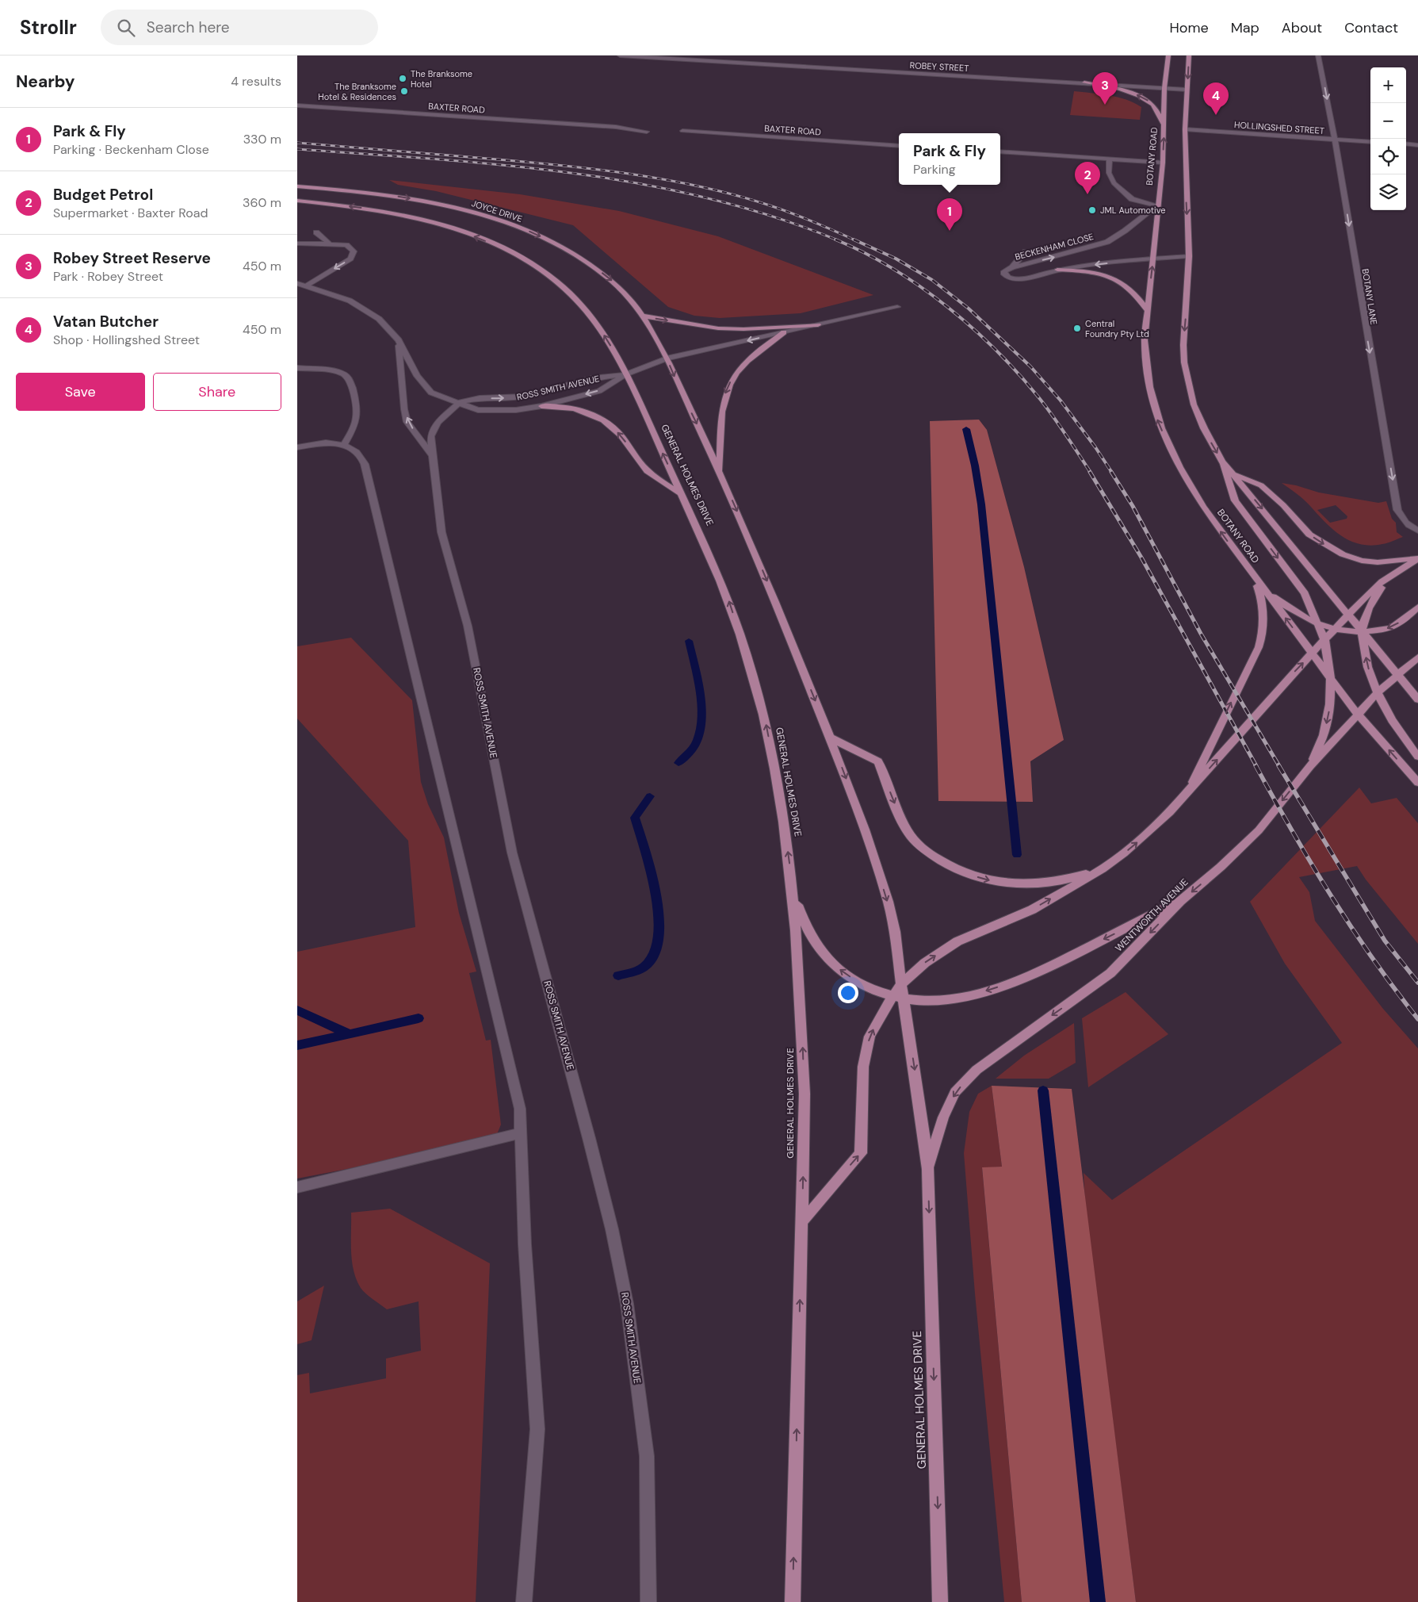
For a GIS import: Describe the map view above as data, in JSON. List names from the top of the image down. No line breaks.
{"streets":{"main road":["BOTANY ROAD","JOYCE DRIVE","GENERAL HOLMES DRIVE","WENTWORTH AVENUE"],"street":["ROBEY STREET","BAXTER ROAD","HOLLINGSHED STREET","BECKENHAM CLOSE","BOTANY LANE","ROSS SMITH AVENUE"]},"crossings":[["ROBEY STREET","BOTANY ROAD"],["HOLLINGSHED STREET","BOTANY LANE"],["BOTANY ROAD","BECKENHAM CLOSE"],["BOTANY ROAD","WENTWORTH AVENUE"],["JOYCE DRIVE","GENERAL HOLMES DRIVE"],["ROSS SMITH AVENUE","GENERAL HOLMES DRIVE"],["GENERAL HOLMES DRIVE","WENTWORTH AVENUE"]],"one_way":["BOTANY LANE"],"places":["The Branksome Hotel","The Branksome Hotel & Residences","JML Automotive","Central Foundry Pty Ltd"],"page":{"header":"Strollr","search":"Search here","nav":["Home","Map","About","Contact"],"heading":["Nearby","4 results"],"map_buttons":["+","−"],"pins":["3","4","2","1"],"list":[{"mark":"1","name":"Park & Fly","note":"Parking · Beckenham Close","value":"330 m"},{"mark":"2","name":"Budget Petrol","note":"Supermarket · Baxter Road","value":"360 m"},{"mark":"3","name":"Robey Street Reserve","note":"Park · Robey Street","value":"450 m"},{"mark":"4","name":"Vatan Butcher","note":"Shop · Hollingshed Street","value":"450 m"}],"popup":["Park & Fly","Parking"],"buttons":["Save","Share"]}}
